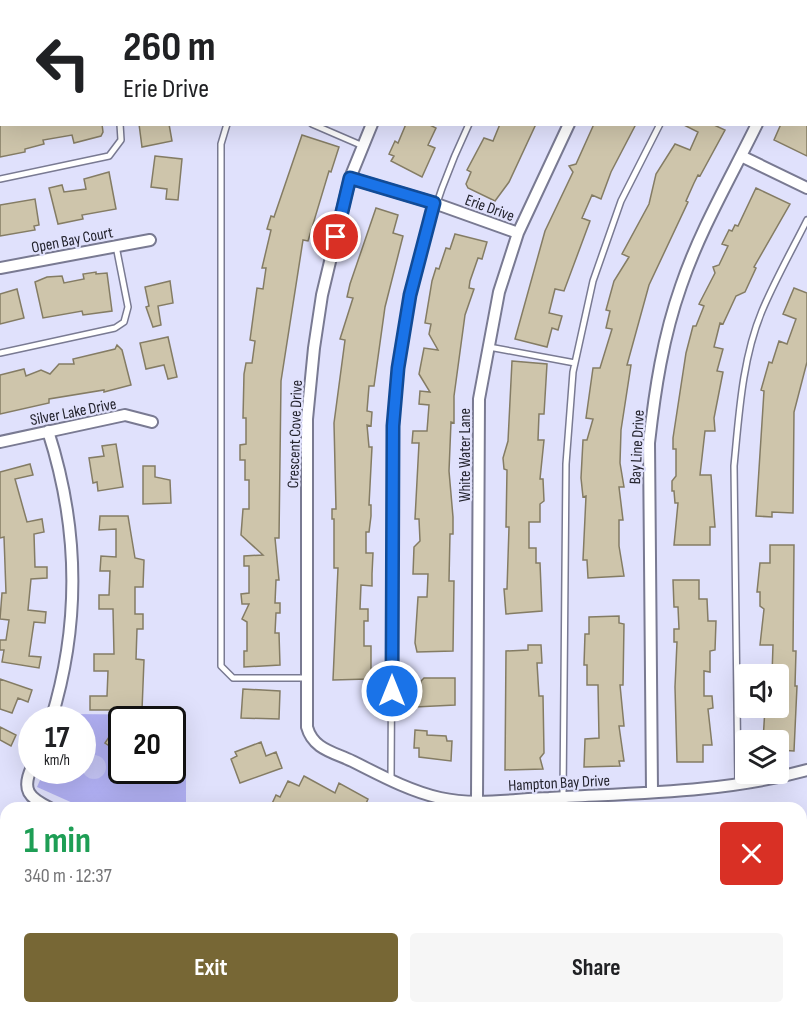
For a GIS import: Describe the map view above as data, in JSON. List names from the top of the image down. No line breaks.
{"streets":{"street":["Erie Drive","Open Bay Court","Silver Lake Drive","Crescent Cove Drive","Bay Line Drive","White Water Lane","Hampton Bay Drive"]},"crossings":[["Erie Drive","Crescent Cove Drive"],["Erie Drive","White Water Lane"],["Crescent Cove Drive","Hampton Bay Drive"],["Bay Line Drive","Hampton Bay Drive"],["White Water Lane","Hampton Bay Drive"]],"page":{"turn":["260 m","Erie Drive"],"speed":"17 km/h","limit":"20","heading":["1 min","340 m · 12:37"],"buttons":["Exit","Share"]}}
